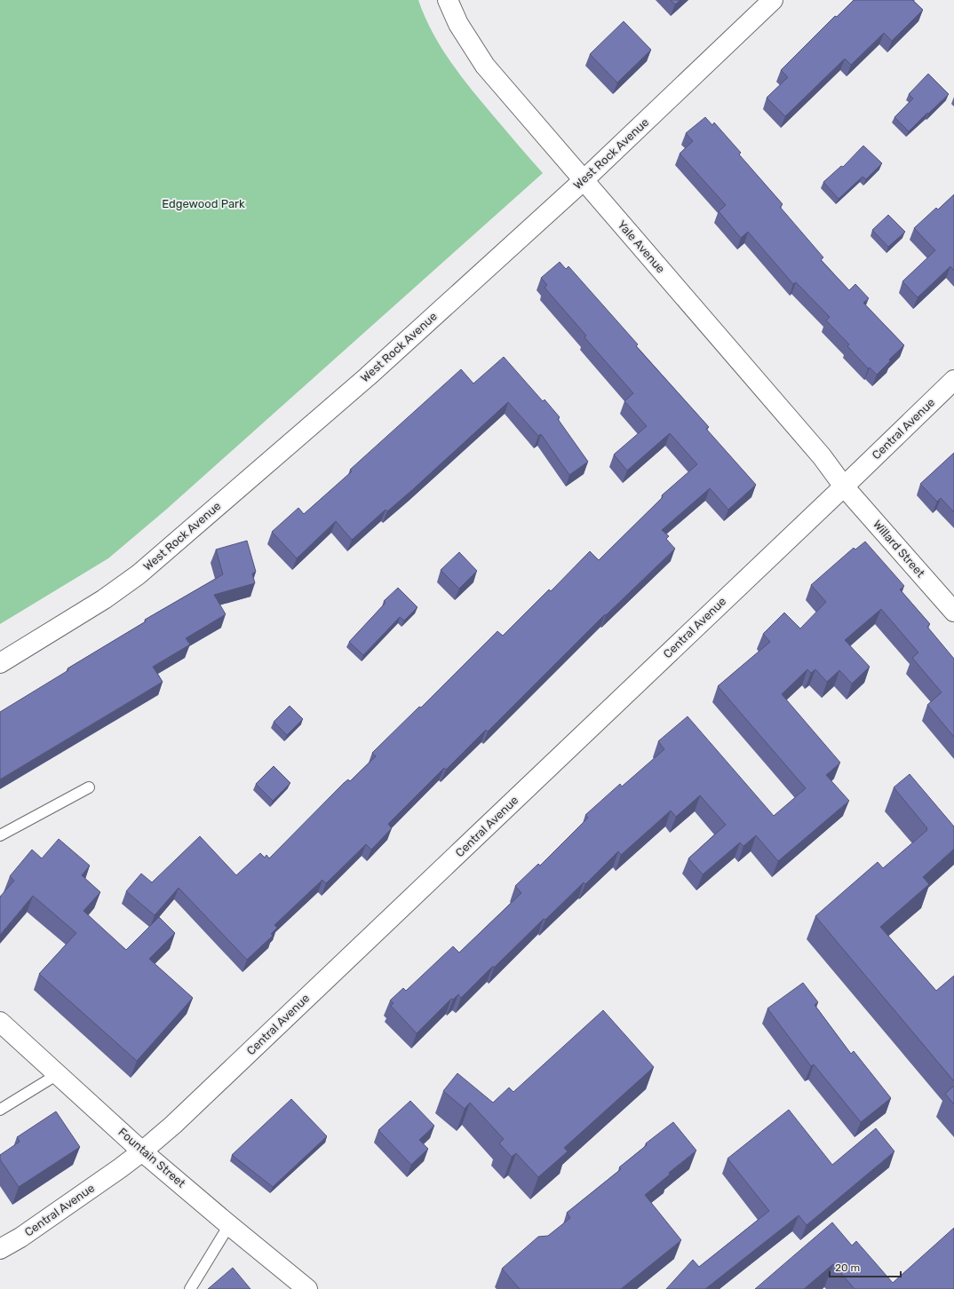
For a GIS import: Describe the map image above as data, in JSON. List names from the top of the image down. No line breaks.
{"streets":{"street":["West Rock Avenue","Yale Avenue","Central Avenue","Willard Street","Fountain Street"]},"crossings":[["West Rock Avenue","Yale Avenue"],["Yale Avenue","Central Avenue"],["Yale Avenue","Willard Street"],["Central Avenue","Willard Street"],["Central Avenue","Fountain Street"]],"parks":["Edgewood Park"],"scale_bar":"20 m"}
